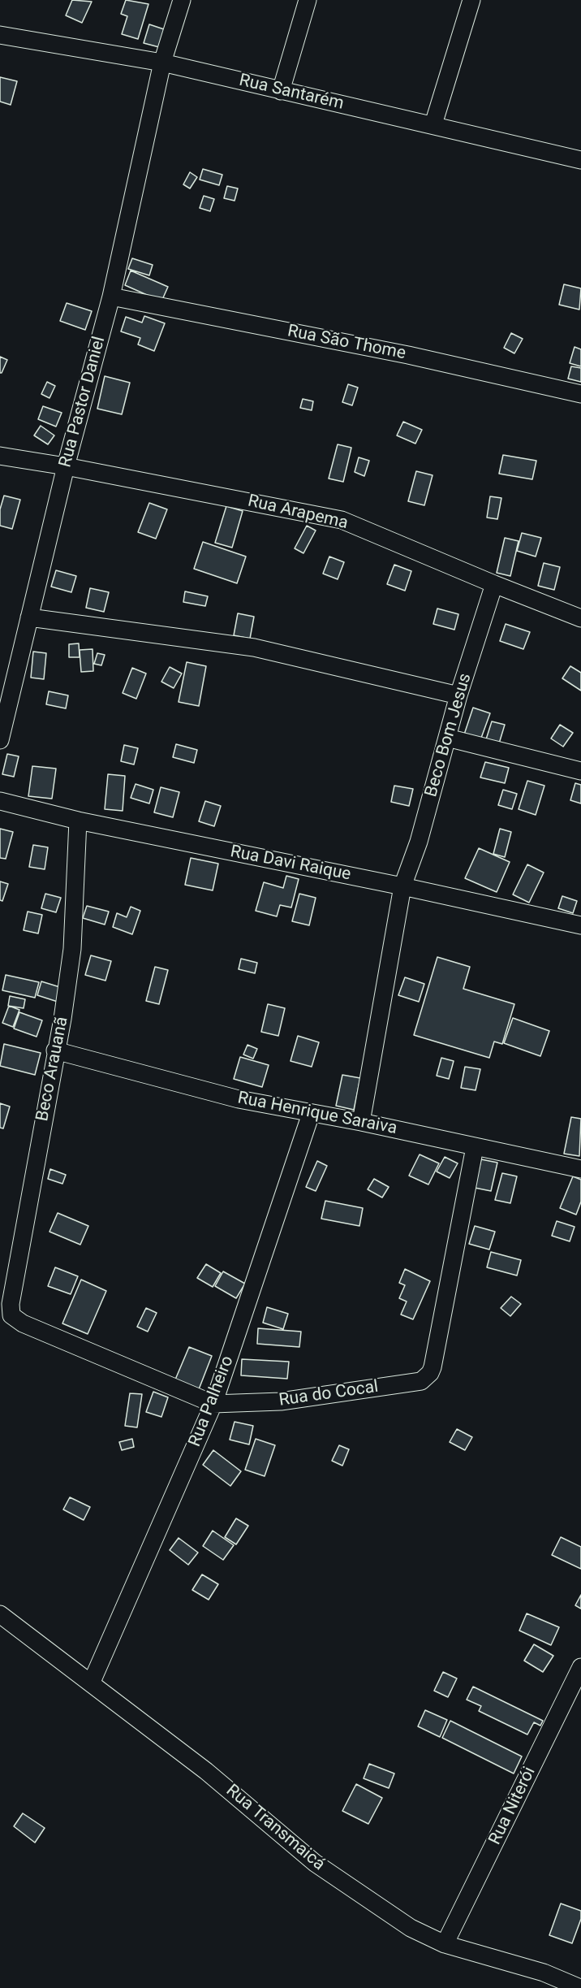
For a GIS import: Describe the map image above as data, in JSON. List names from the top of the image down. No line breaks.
{"streets":{"street":["Rua Santarém","Rua São Thome","Rua Pastor Daniel","Rua Arapema","Beco Bom Jesus","Rua Davi Raique","Beco Arauanã","Rua Henrique Saraiva","Rua do Cocal","Rua Palheiro","Rua Niterói","Rua Transmaicá"]},"crossings":[["Rua Santarém","Rua Pastor Daniel"],["Rua São Thome","Rua Pastor Daniel"],["Rua Pastor Daniel","Rua Arapema"],["Rua Arapema","Beco Bom Jesus"],["Beco Bom Jesus","Rua Davi Raique"],["Beco Bom Jesus","Rua Henrique Saraiva"],["Rua Davi Raique","Beco Arauanã"],["Beco Arauanã","Rua Henrique Saraiva"],["Beco Arauanã","Rua do Cocal"],["Rua Henrique Saraiva","Rua do Cocal"],["Rua Henrique Saraiva","Rua Palheiro"],["Rua do Cocal","Rua Palheiro"],["Rua Palheiro","Rua Transmaicá"],["Rua Niterói","Rua Transmaicá"]]}
